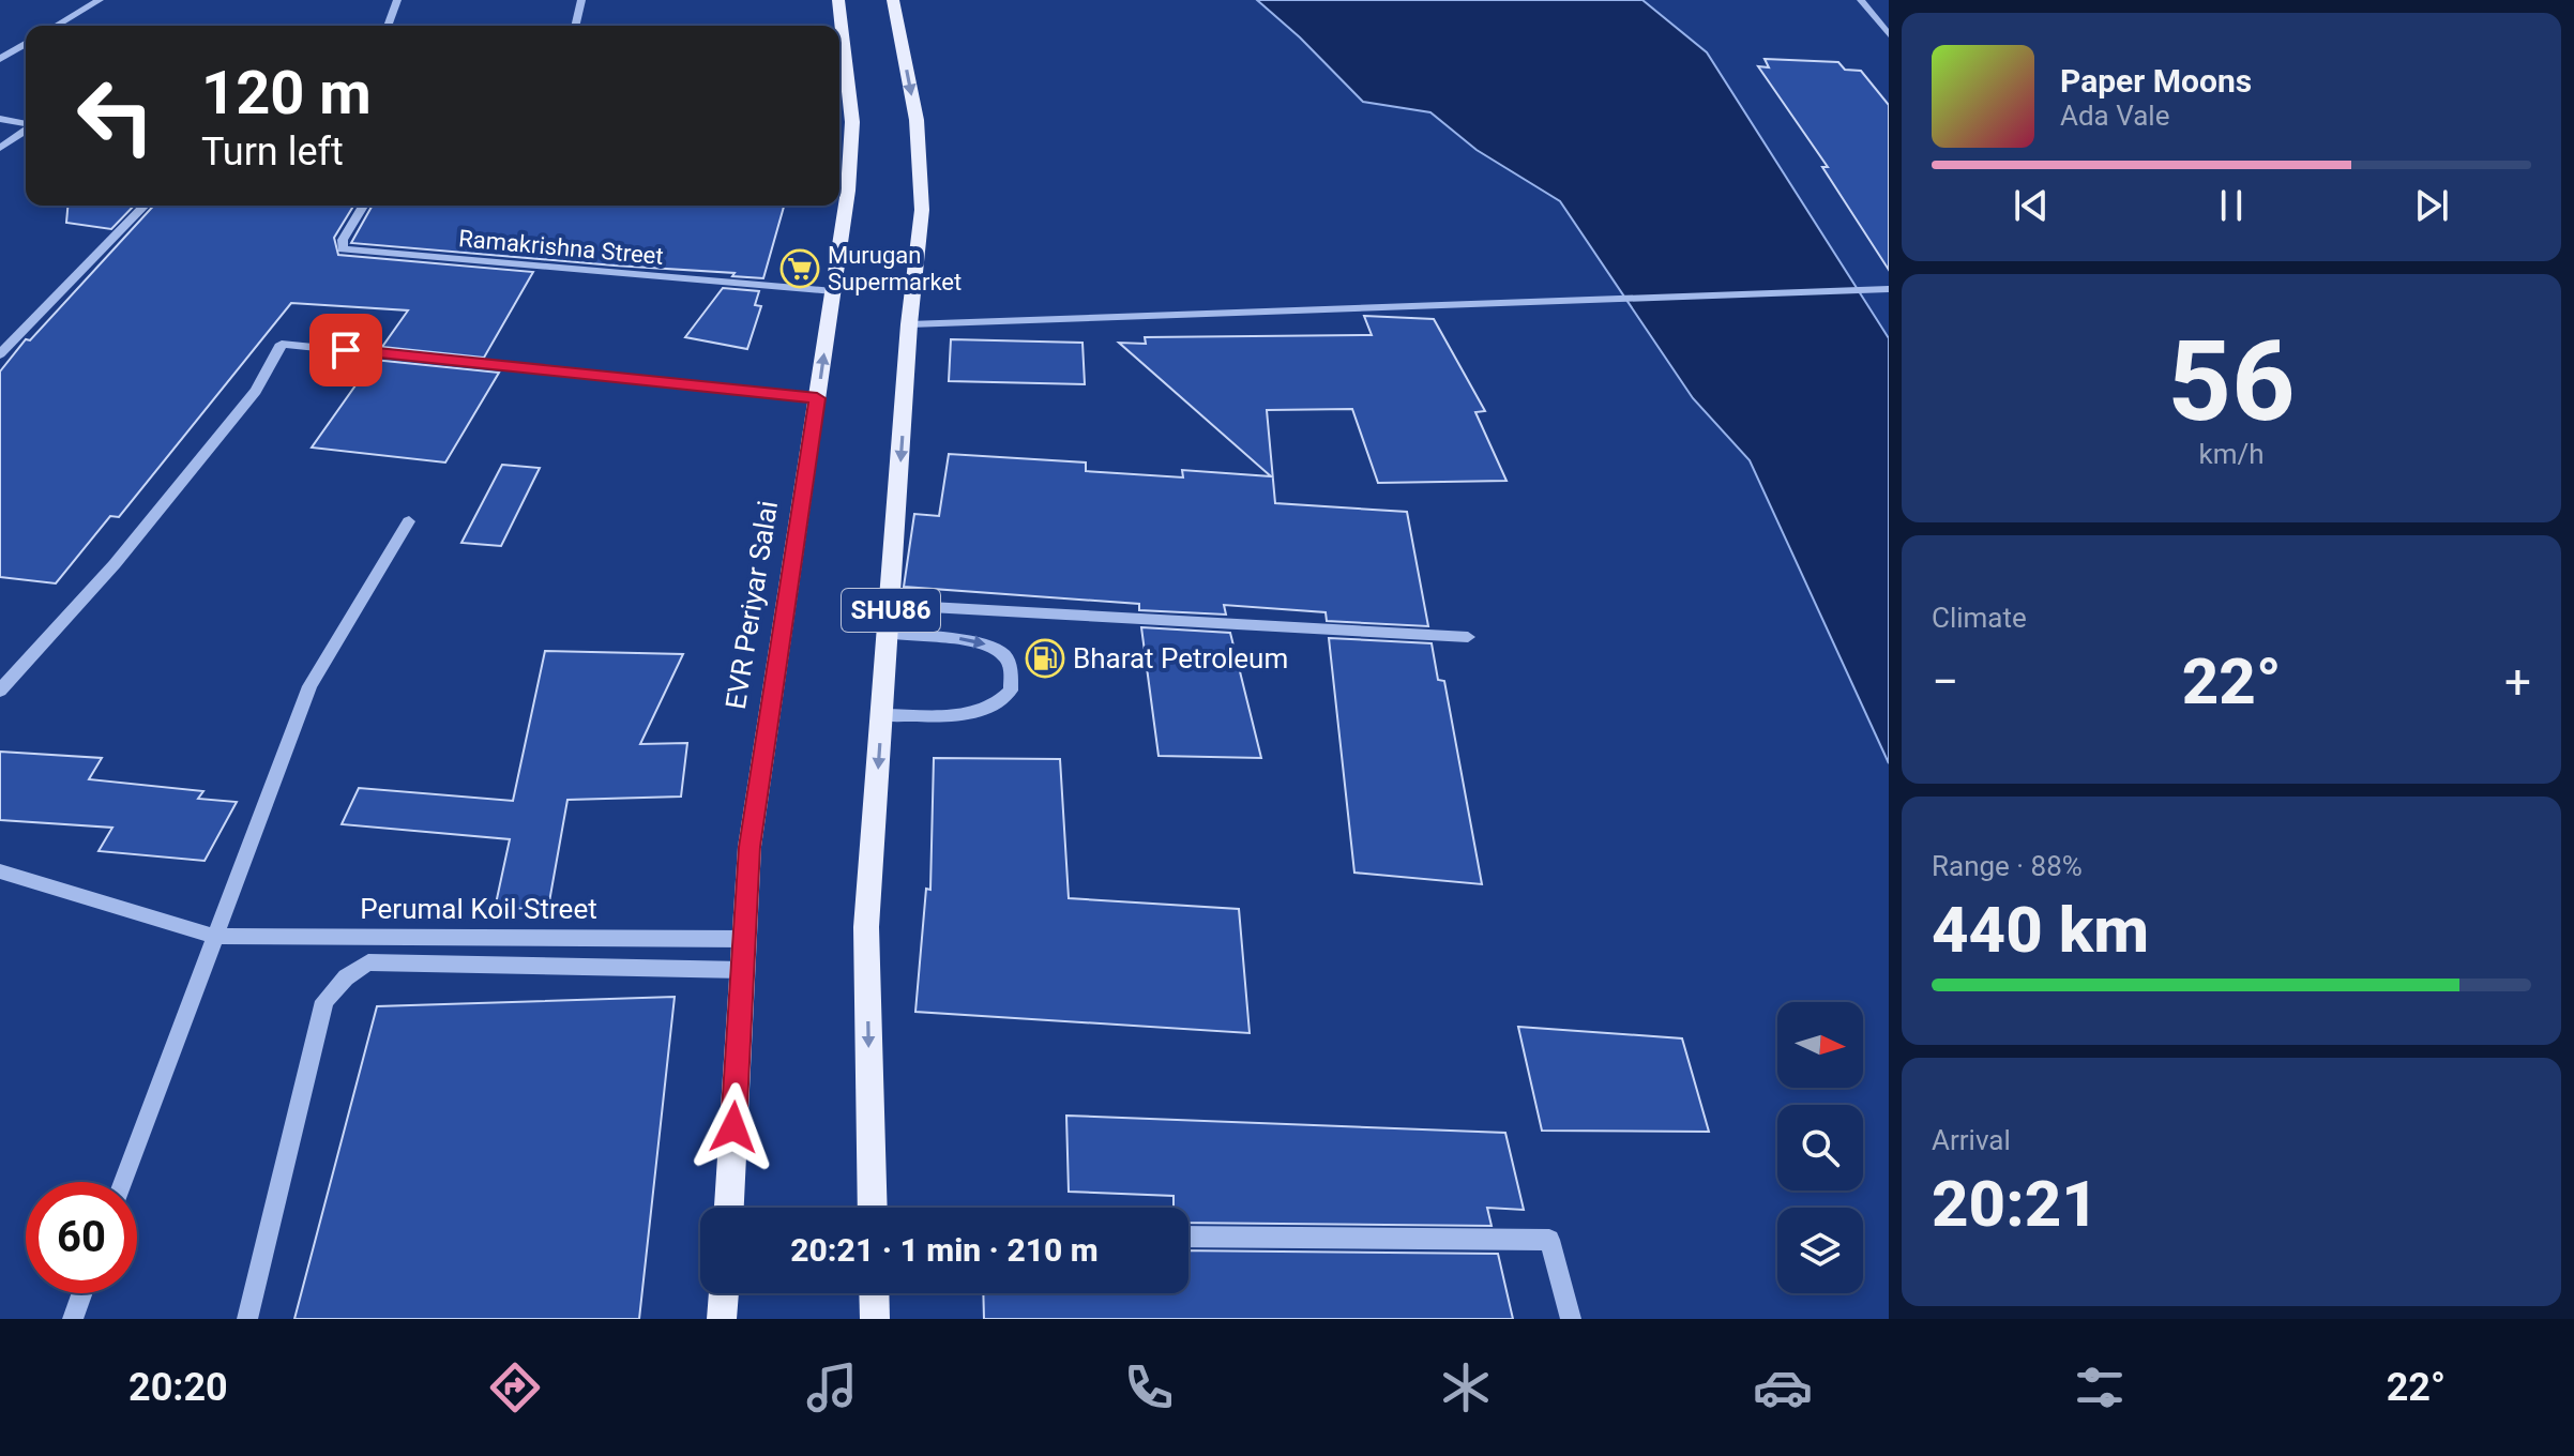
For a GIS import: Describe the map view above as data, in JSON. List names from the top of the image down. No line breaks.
{"streets":{"main road":["EVR Periyar Salai","SHU86"],"street":["Ramakrishna Street","Perumal Koil Street"]},"crossings":[["Ramakrishna Street","EVR Periyar Salai"],["EVR Periyar Salai","Perumal Koil Street"]],"places":{"supermarket":["Murugan Supermarket"],"fuel station":["Bharat Petroleum"]},"north":"right","page":{"turn":["120 m","Turn left"],"song":["Paper Moons","Ada Vale"],"tile":[["56","km/h"],"Climate",["Range · 88%","440 km"],["Arrival","20:21"]],"heat":["−","22°","+"],"limit":"60","trip":"20:21 · 1 min · 210 m","tabs":["20:20","22°"]}}
